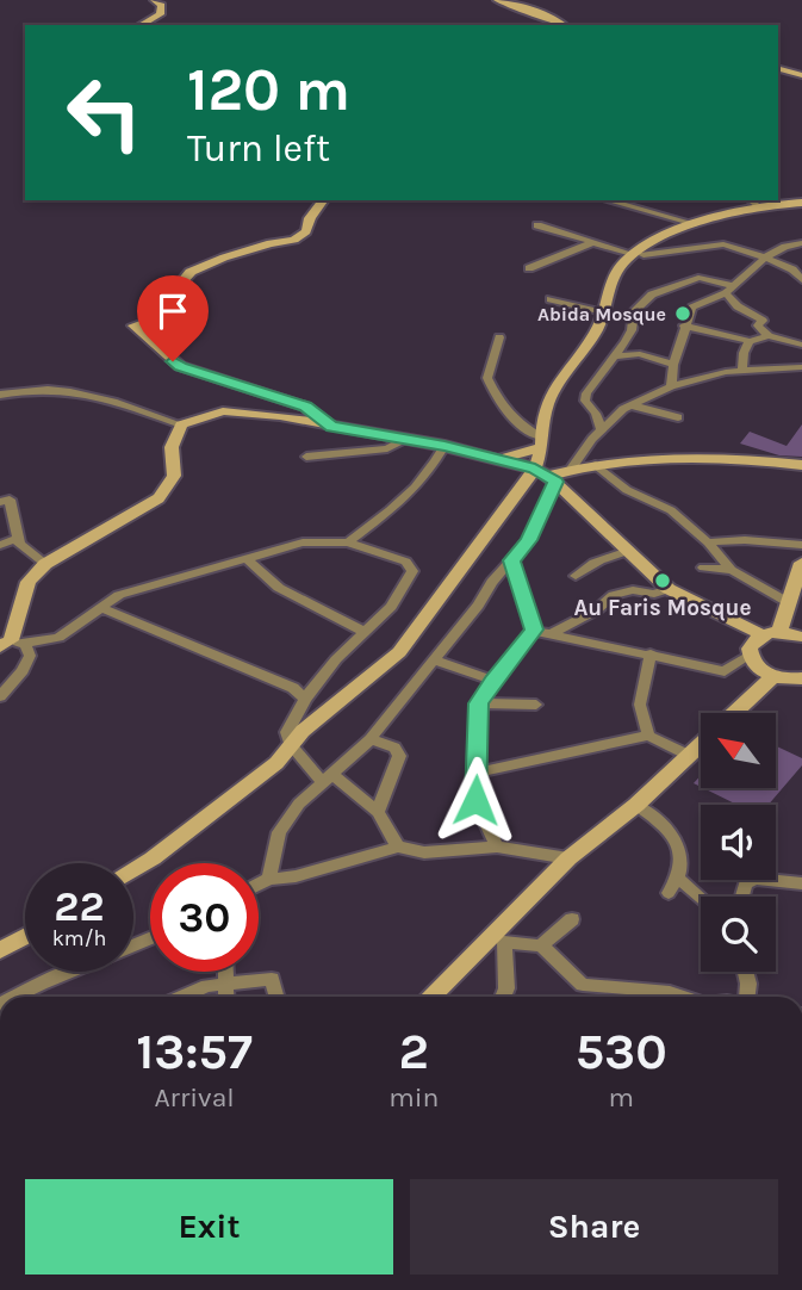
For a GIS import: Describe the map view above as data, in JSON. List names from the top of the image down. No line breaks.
{"places":["Abida Mosque","Au Faris Mosque"],"north":"top left","page":{"turn":["120 m","Turn left"],"speed":"22 km/h","limit":"30","eta":["13:57","Arrival","2","min","530","m"],"buttons":["Exit","Share"]}}
